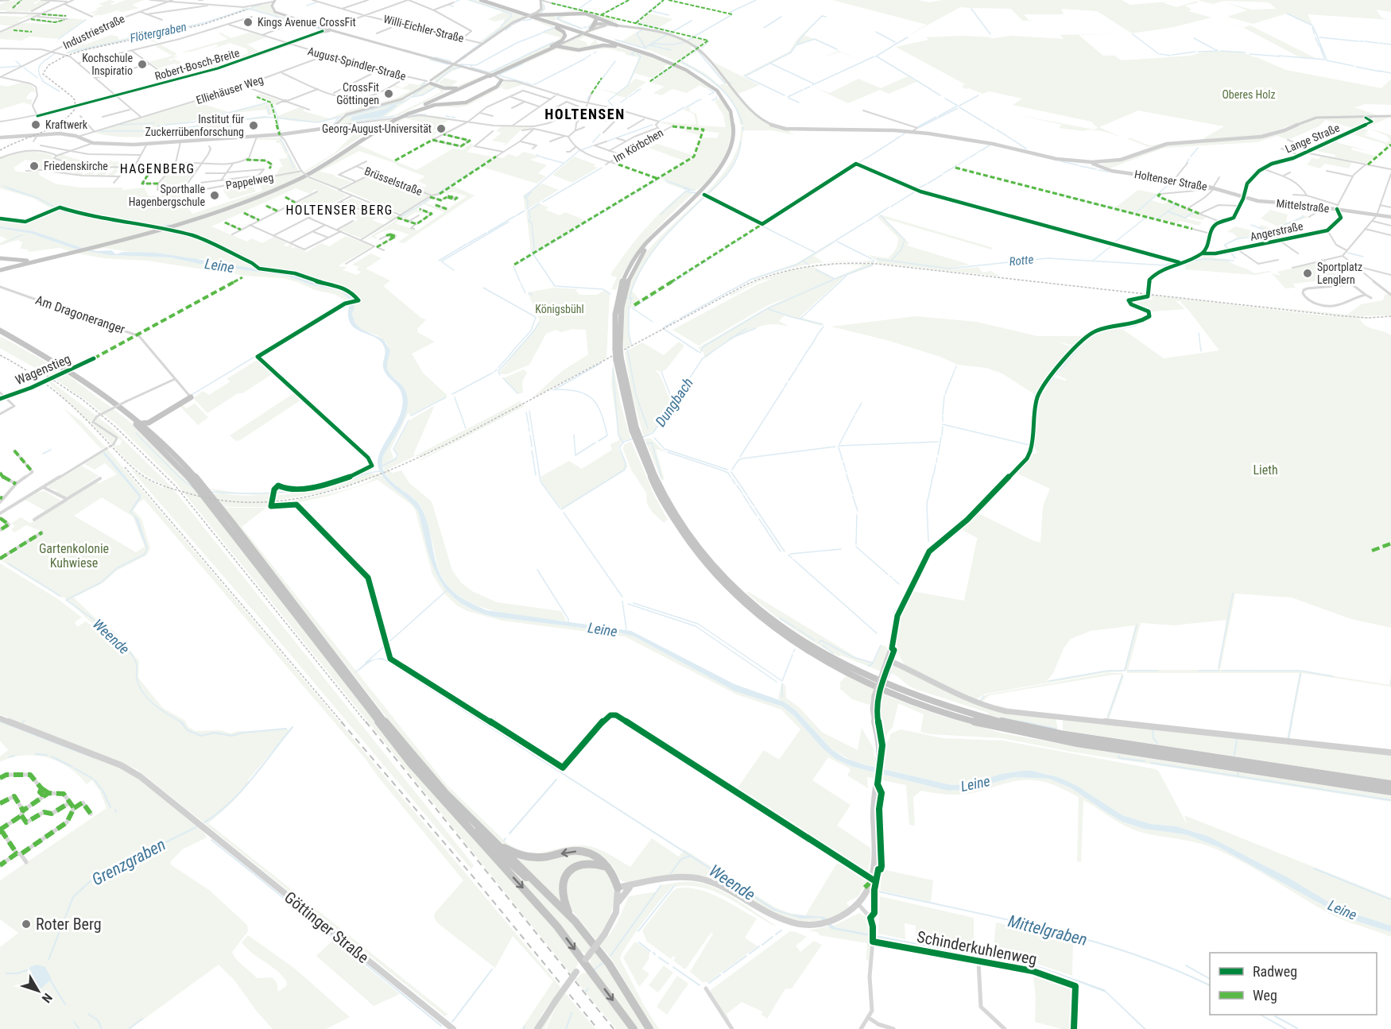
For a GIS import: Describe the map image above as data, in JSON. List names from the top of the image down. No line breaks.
{"streets":{"main road":["Lange Straße","Holtenser Straße","Mittelstraße","Göttinger Straße"],"street":["Willi-Eichler-Straße","Industriestraße","August-Spindler-Straße","Robert-Bosch-Breite","Elliehäuser Weg","Im Körbchen","Pappelweg","Brüsselstraße","Angerstraße","Am Dragoneranger","Schinderkuhlenweg"],"cycle path":["Wagenstieg"]},"crossings":[["August-Spindler-Straße","Robert-Bosch-Breite"],["August-Spindler-Straße","Elliehäuser Weg"],["Holtenser Straße","Mittelstraße"]],"districts":["HOLTENSEN","HAGENBERG","HOLTENSER BERG"],"water":["Flötergraben","Rotte","Leine","Dungbach","Weende","Grenzgraben","Mittelgraben"],"parks":["Oberes Holz","Königsbühl","Lieth","Gartenkolonie Kuhwiese"],"places":["Kings Avenue CrossFit","Kochschule Inspiratio","CrossFit Göttingen","Kraftwerk","Institut für Zuckerrübenforschung","Georg-August-Universität","Friedenskirche","Sporthalle Hagenbergschule","Sportplatz Lenglern","Roter Berg"],"legend":["Radweg","Weg"],"north":"bottom right"}
